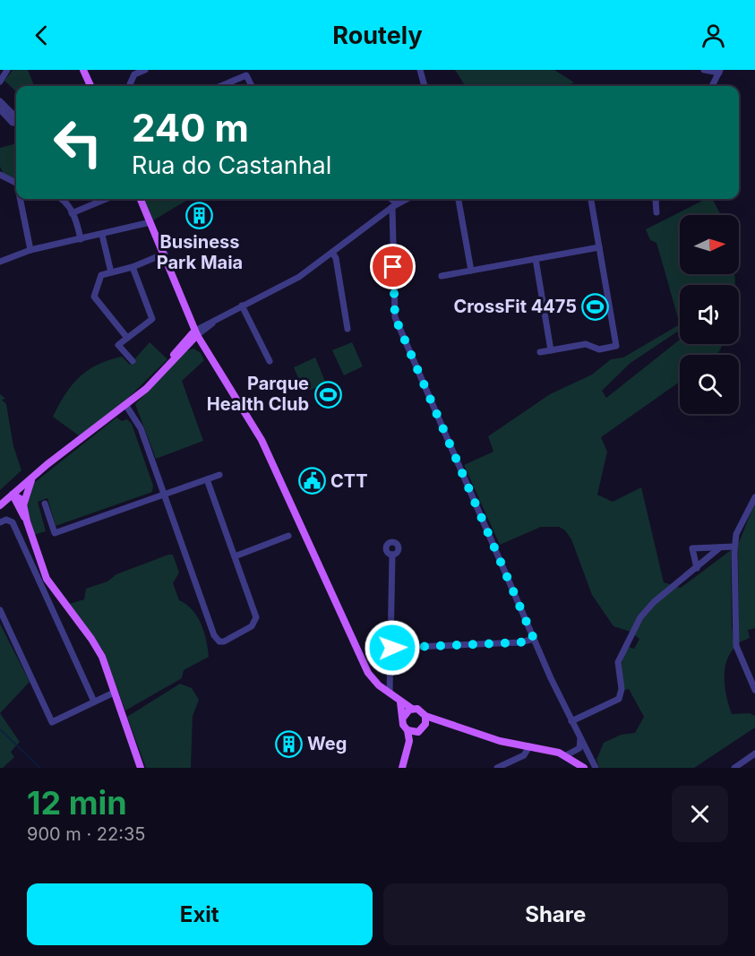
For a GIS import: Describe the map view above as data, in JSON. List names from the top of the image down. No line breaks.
{"places":{"building":["Business Park Maia","Weg"],"sports":["CrossFit 4475","Parque Health Club"],"public building":["CTT"]},"north":"right","page":{"header":"Routely","turn":["240 m","Rua do Castanhal"],"heading":["12 min","900 m · 22:35"],"buttons":["Exit","Share"]}}
